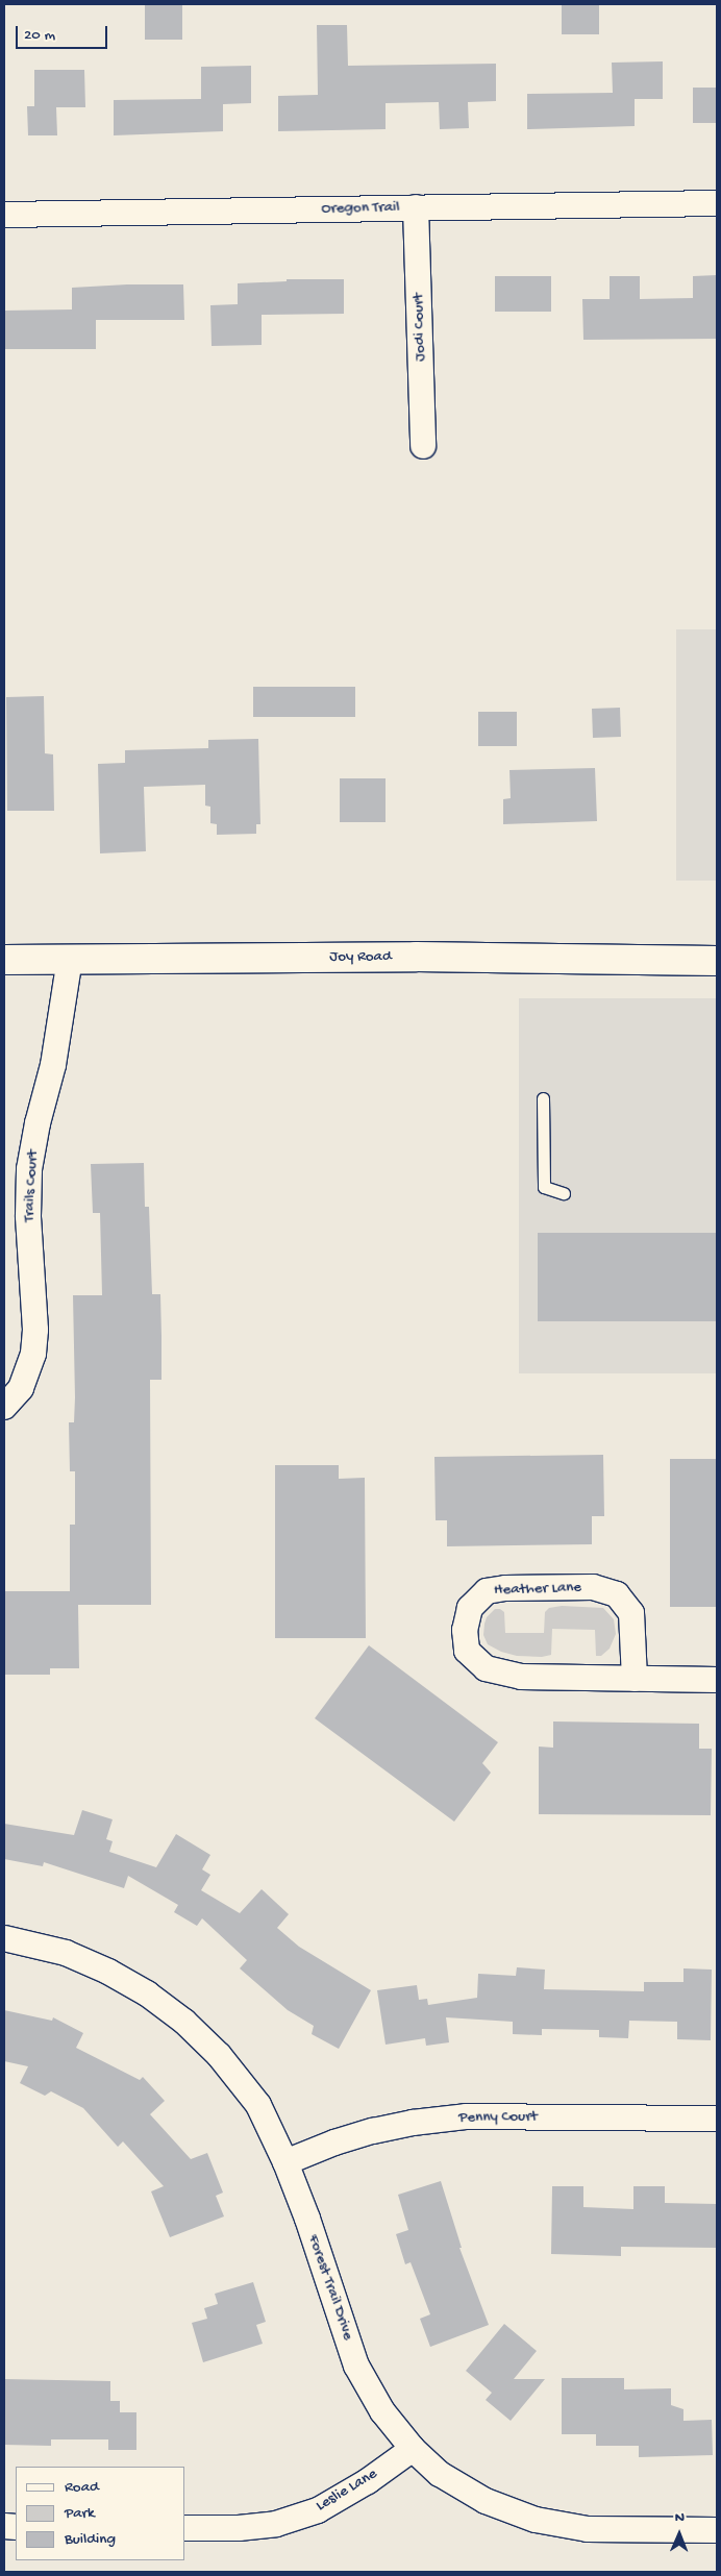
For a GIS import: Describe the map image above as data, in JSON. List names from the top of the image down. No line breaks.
{"streets":{"street":["Oregon Trail","Jodi Court","Joy Road","Trails Court","Heather Lane","Penny Court","Forest Trail Drive","Leslie Lane"]},"crossings":[["Oregon Trail","Jodi Court"],["Joy Road","Trails Court"],["Penny Court","Forest Trail Drive"],["Forest Trail Drive","Leslie Lane"]],"legend":["Road","Park","Building"],"scale_bar":"20 m","north":"top"}
